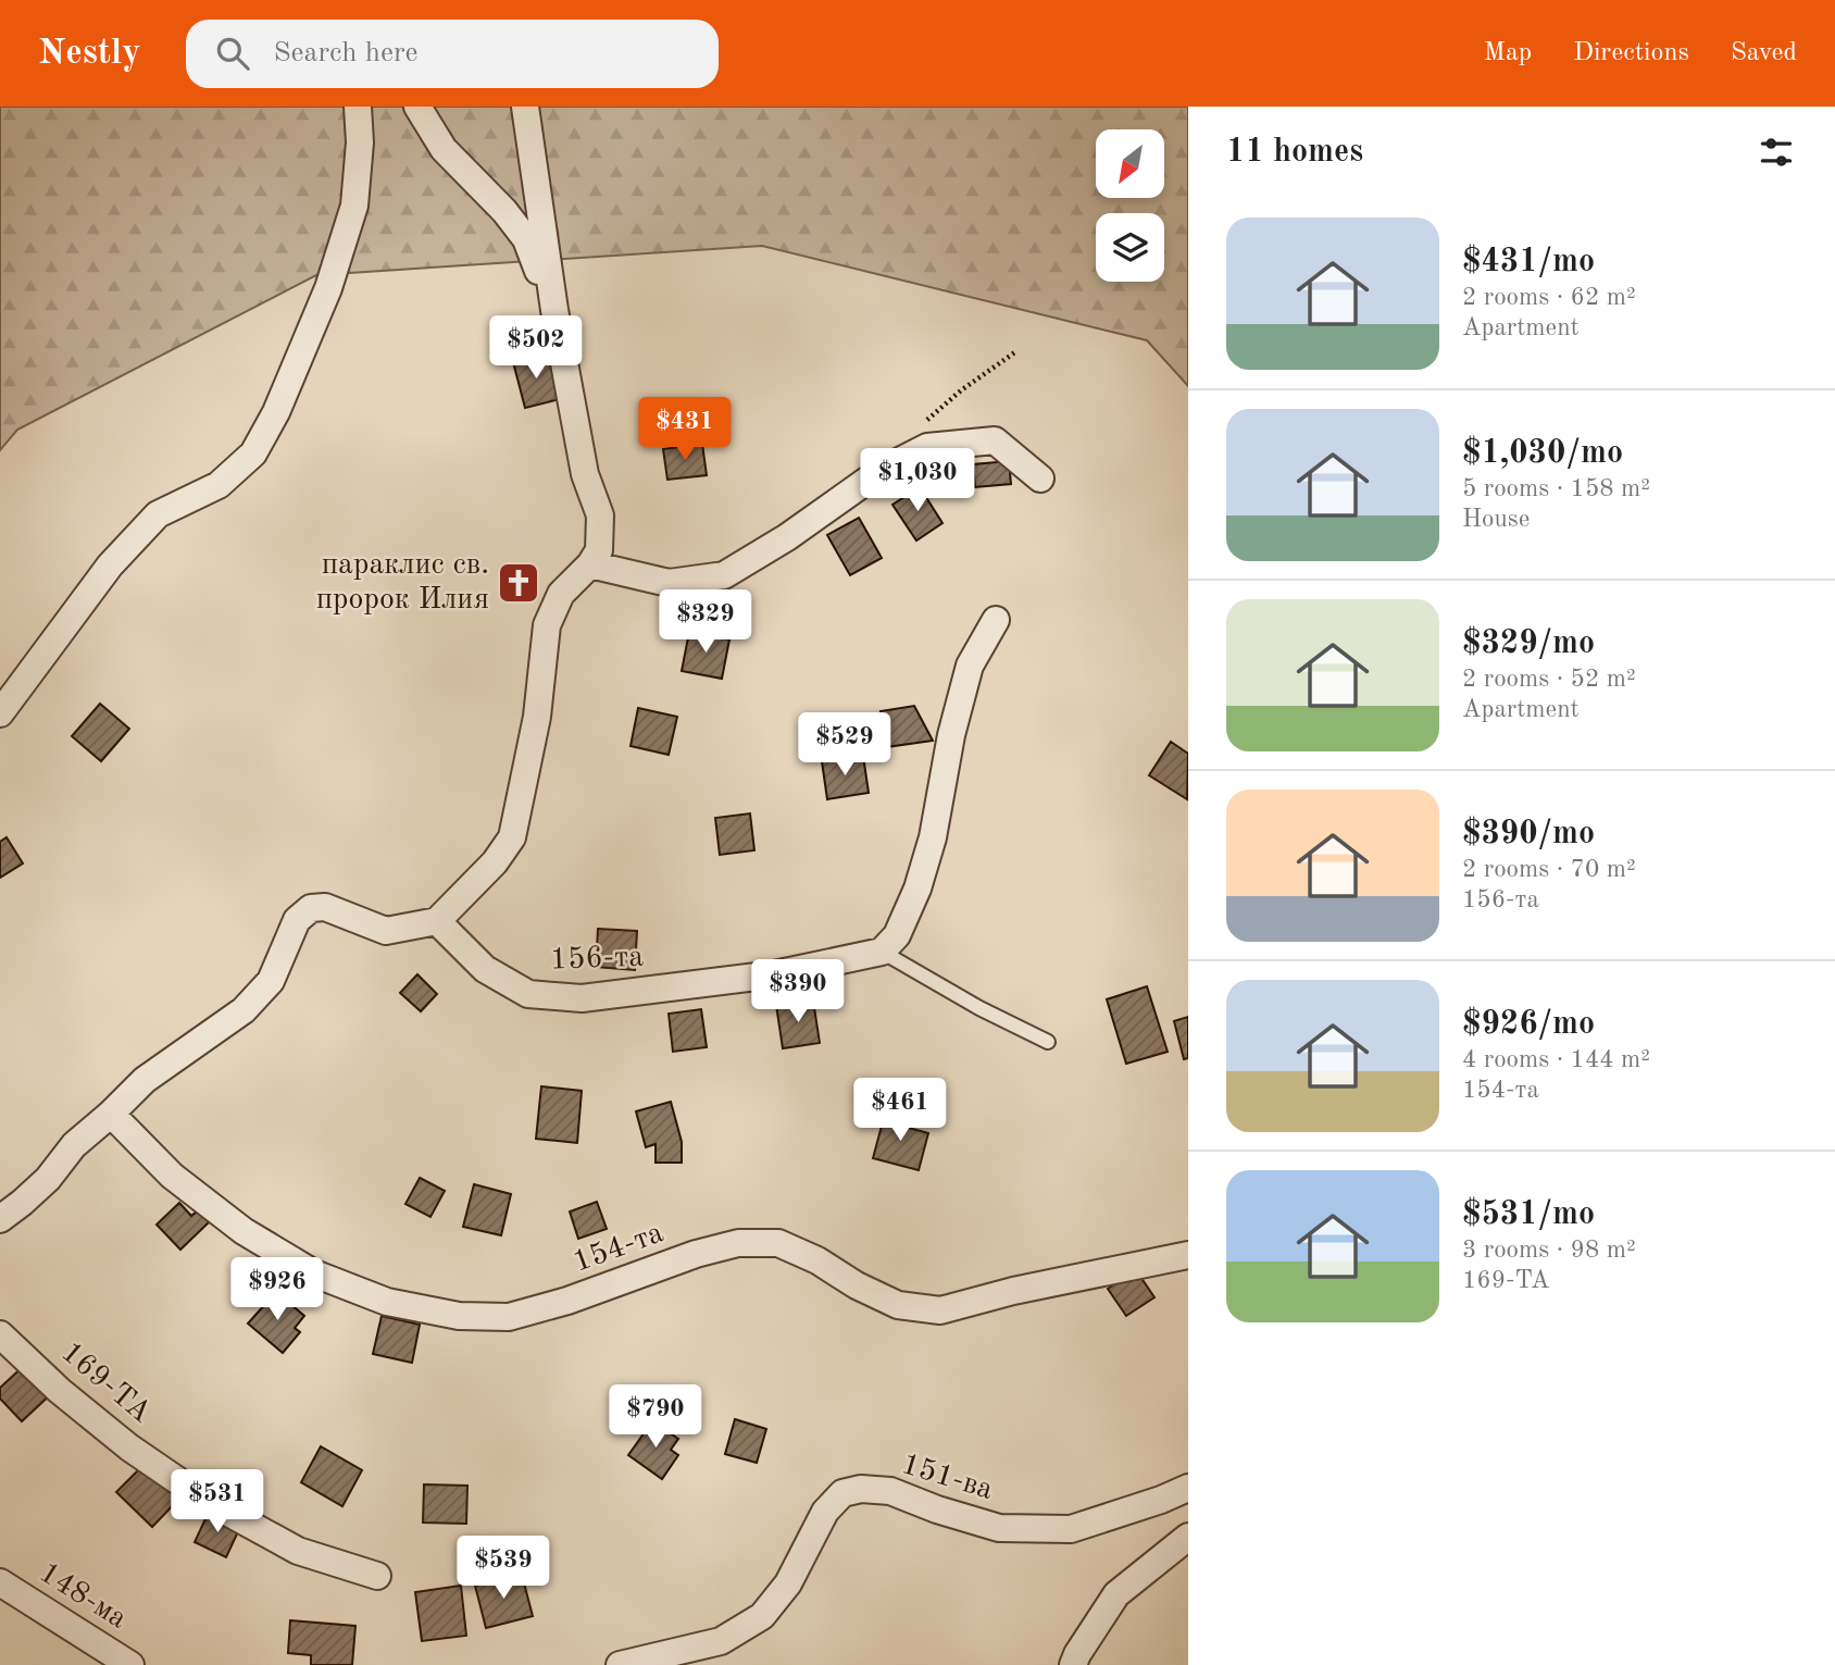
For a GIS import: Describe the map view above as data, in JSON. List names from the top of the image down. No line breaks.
{"streets":{"street":["156-та","154-та","169-TA","151-ва","148-ма"]},"places":{"church":["параклис св. пророк Илия"]},"north":"bottom left","page":{"header":"Nestly","search":"Search here","nav":["Map","Directions","Saved"],"heading":"11 homes","list":[{"name":"$431/mo","note":"2 rooms · 62 m² · Apartment"},{"name":"$1,030/mo","note":"5 rooms · 158 m² · House"},{"name":"$329/mo","note":"2 rooms · 52 m² · Apartment"},{"name":"$390/mo","note":"2 rooms · 70 m² · 156-та"},{"name":"$926/mo","note":"4 rooms · 144 m² · 154-та"},{"name":"$531/mo","note":"3 rooms · 98 m² · 169-TA"}],"price":["$502","$431","$1,030","$329","$529","$390","$461","$926","$790","$531","$539"]}}
